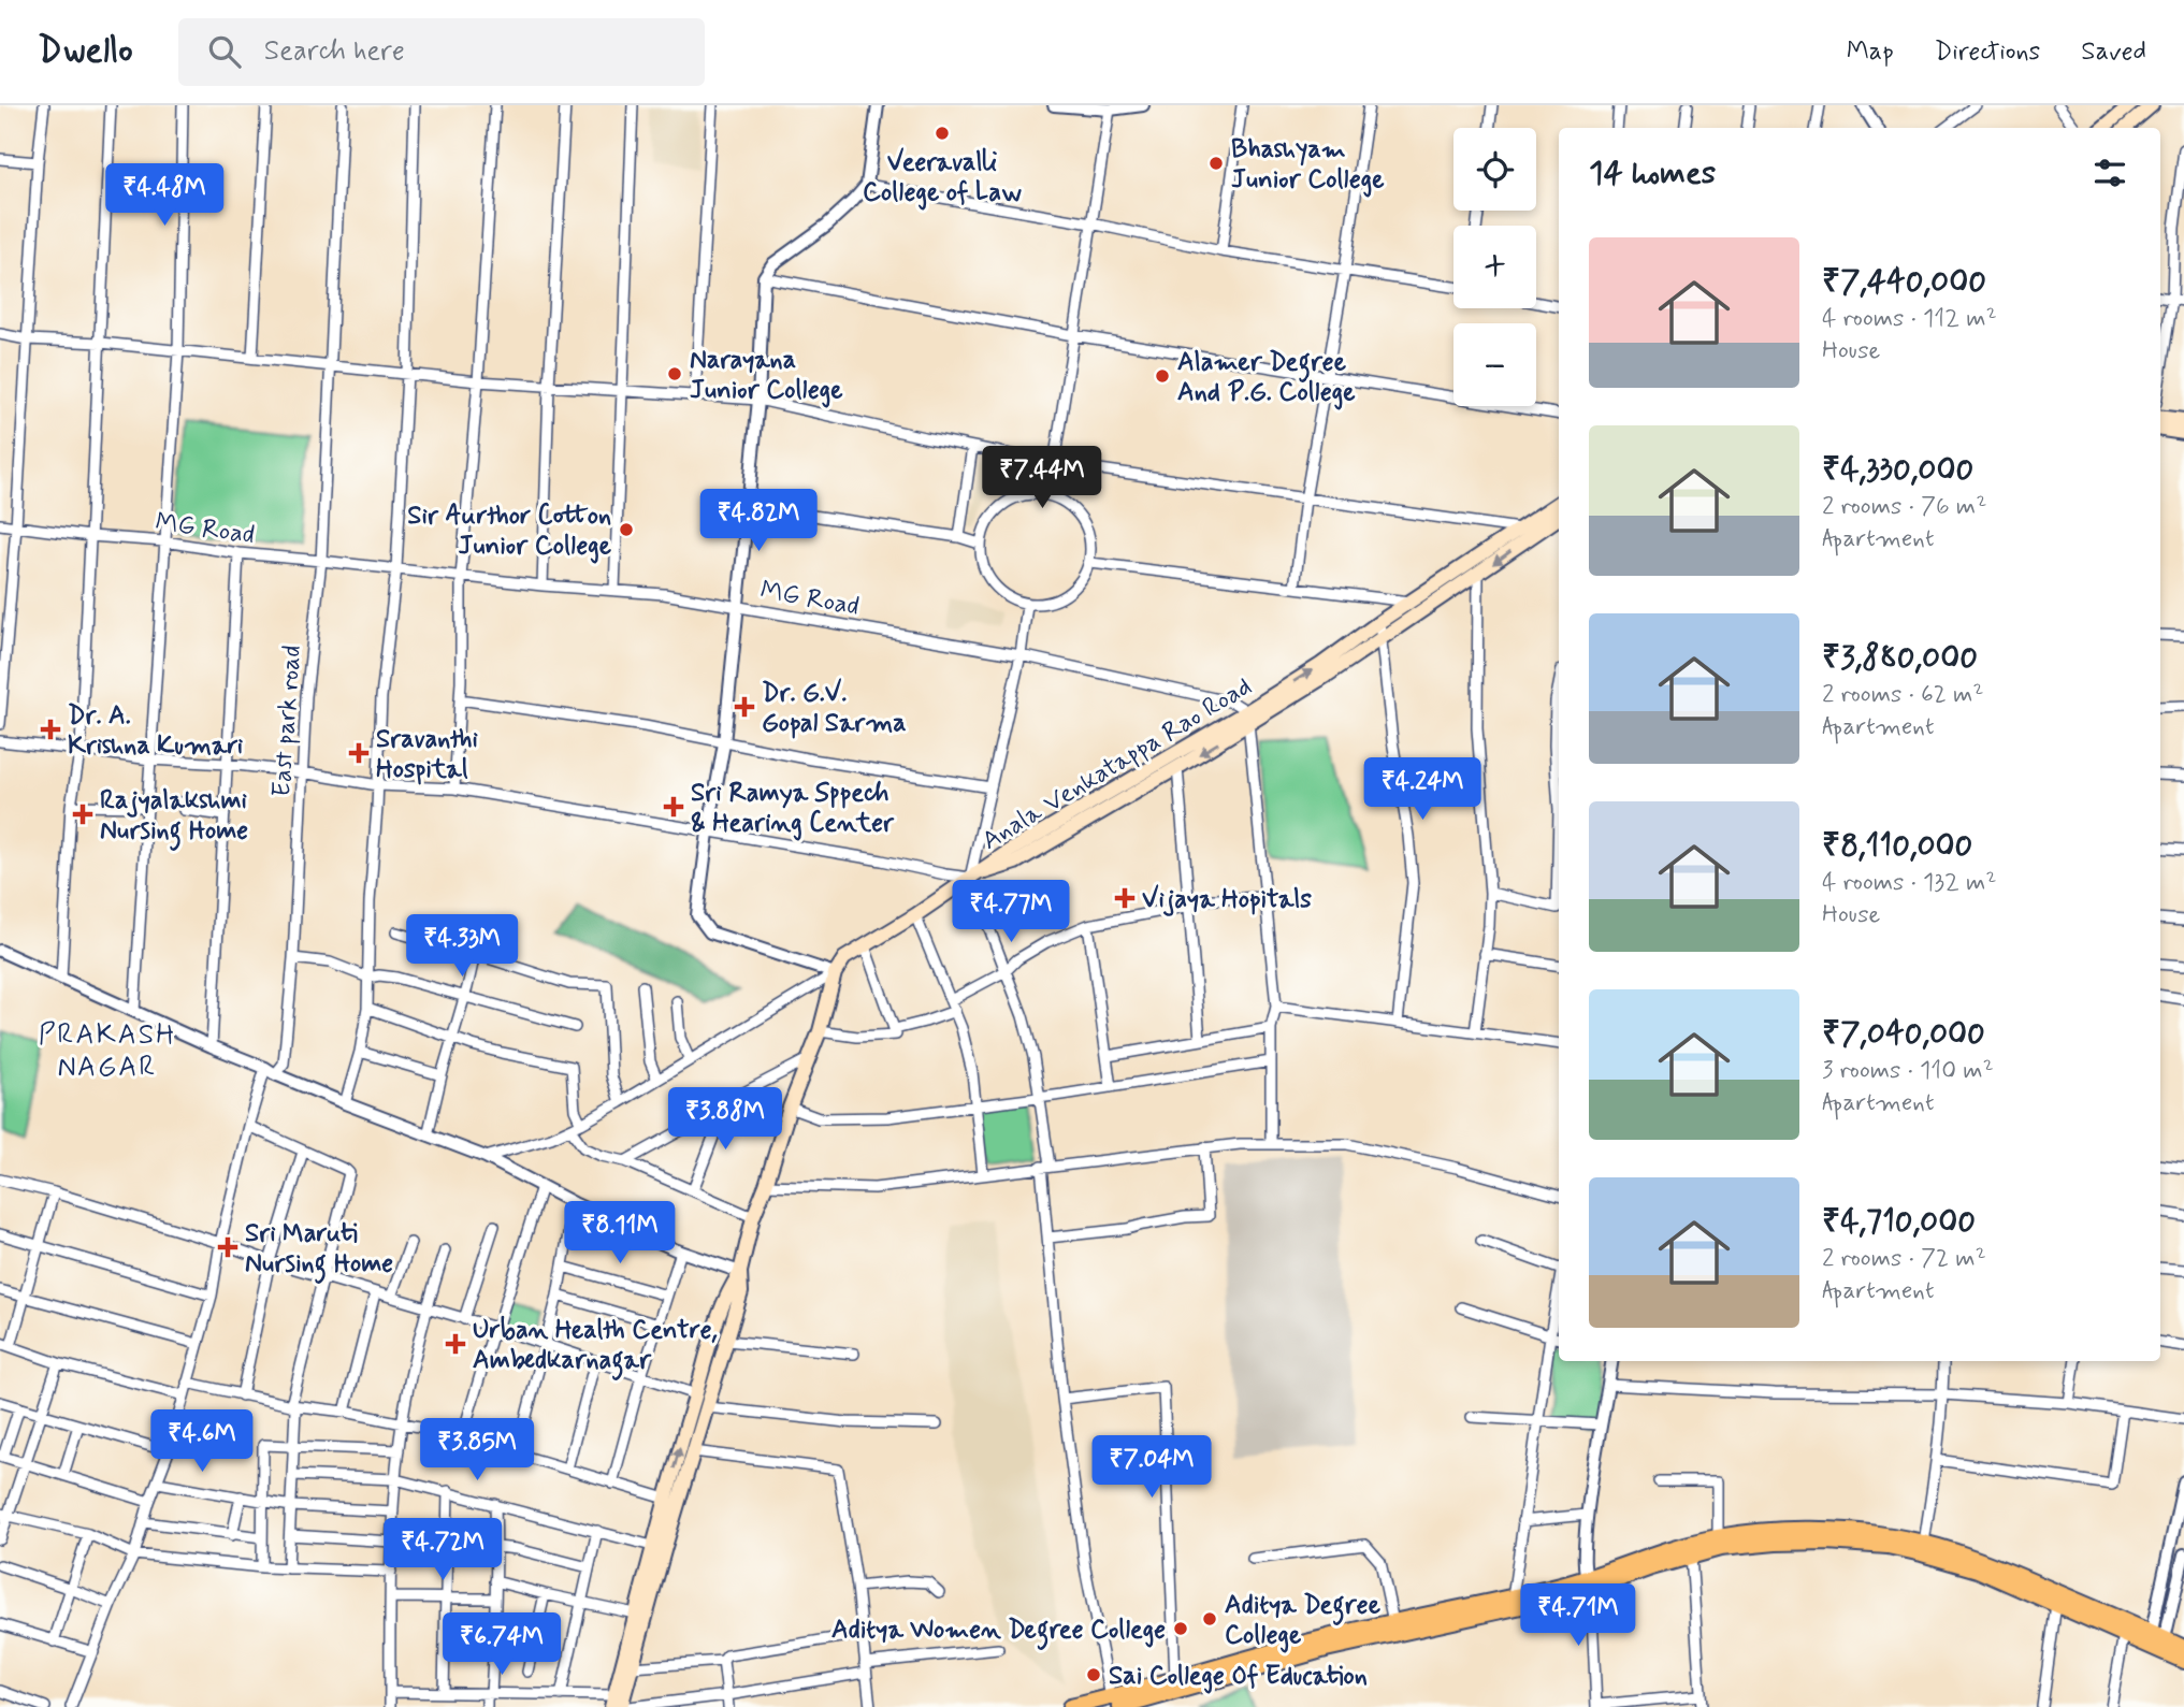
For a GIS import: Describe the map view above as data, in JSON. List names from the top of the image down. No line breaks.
{"streets":{"main road":["Anala Venkatappa Rao Road"],"street":["MG Road","East park road"]},"crossings":[["MG Road","East park road"],["MG Road","Anala Venkatappa Rao Road"]],"districts":["PRAKASH NAGAR"],"places":{"other":["Veeravalli College of Law","Bhashyam Junior College","Narayana Junior College","Alamer Degree And P.G. College","Sir Aurthor Cotton Junior College","Aditya Degree College","Aditya Women Degree College","Sai College Of Education"],"health":["Dr. G.V. Gopal Sarma","Dr. A. Krishna Kumari","Sravanthi Hospital","Sri Ramya Sppech & Hearing Center","Rajyalakshmi Nursing Home","Vijaya Hopitals","Sri Maruti Nursing Home","Urban Health Centre, Ambedkarnagar"]},"page":{"header":"Dwello","search":"Search here","nav":["Map","Directions","Saved"],"map_buttons":["+","−"],"heading":"14 homes","price":["₹4.48M","₹7.44M","₹4.82M","₹4.24M","₹4.77M","₹4.33M","₹3.88M","₹8.11M","₹4.6M","₹3.85M","₹7.04M","₹4.72M","₹4.71M","₹6.74M"],"list":[{"name":"₹7,440,000","note":"4 rooms · 112 m² · House"},{"name":"₹4,330,000","note":"2 rooms · 76 m² · Apartment"},{"name":"₹3,880,000","note":"2 rooms · 62 m² · Apartment"},{"name":"₹8,110,000","note":"4 rooms · 132 m² · House"},{"name":"₹7,040,000","note":"3 rooms · 110 m² · Apartment"},{"name":"₹4,710,000","note":"2 rooms · 72 m² · Apartment"}]}}
